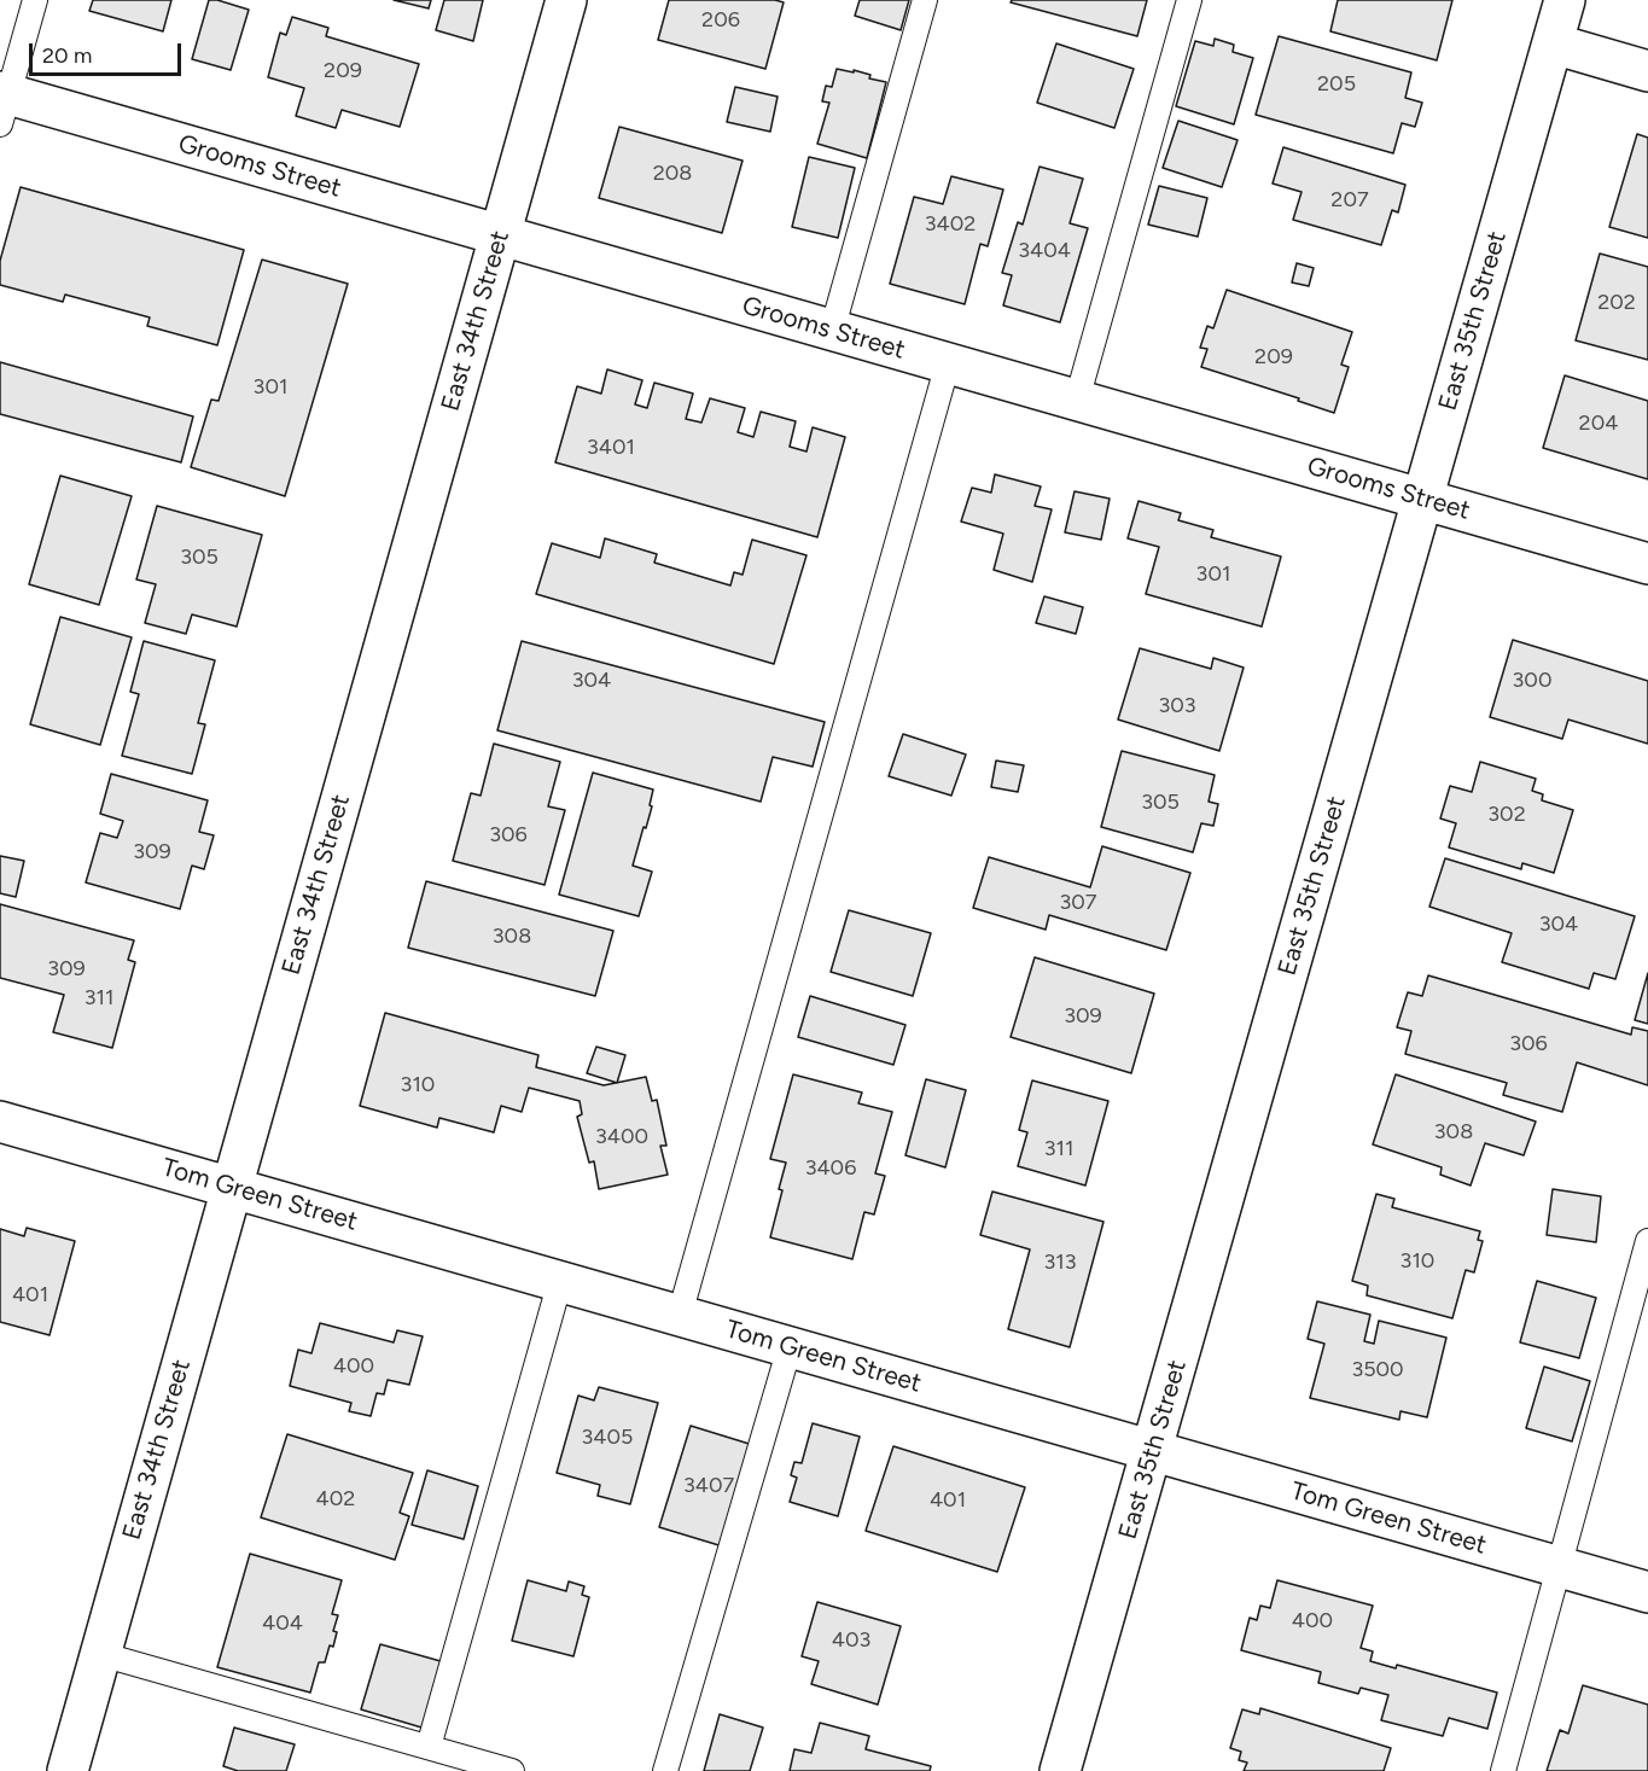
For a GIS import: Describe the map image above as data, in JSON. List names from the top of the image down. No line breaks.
{"streets":{"street":["Grooms Street","East 34th Street","East 35th Street","Tom Green Street"]},"crossings":[["Grooms Street","East 34th Street"],["Grooms Street","East 35th Street"],["East 34th Street","Tom Green Street"],["East 35th Street","Tom Green Street"]],"house_numbers":["206","209","205","208","207","3402","3404","202","209","301","204","3401","305","301","304","300","303","305","302","306","309","307","304","308","309","311","309","306","310","308","3400","311","3406","310","313","401","400","3500","3405","3407","402","401","400","404","403"],"scale_bar":"20 m"}
